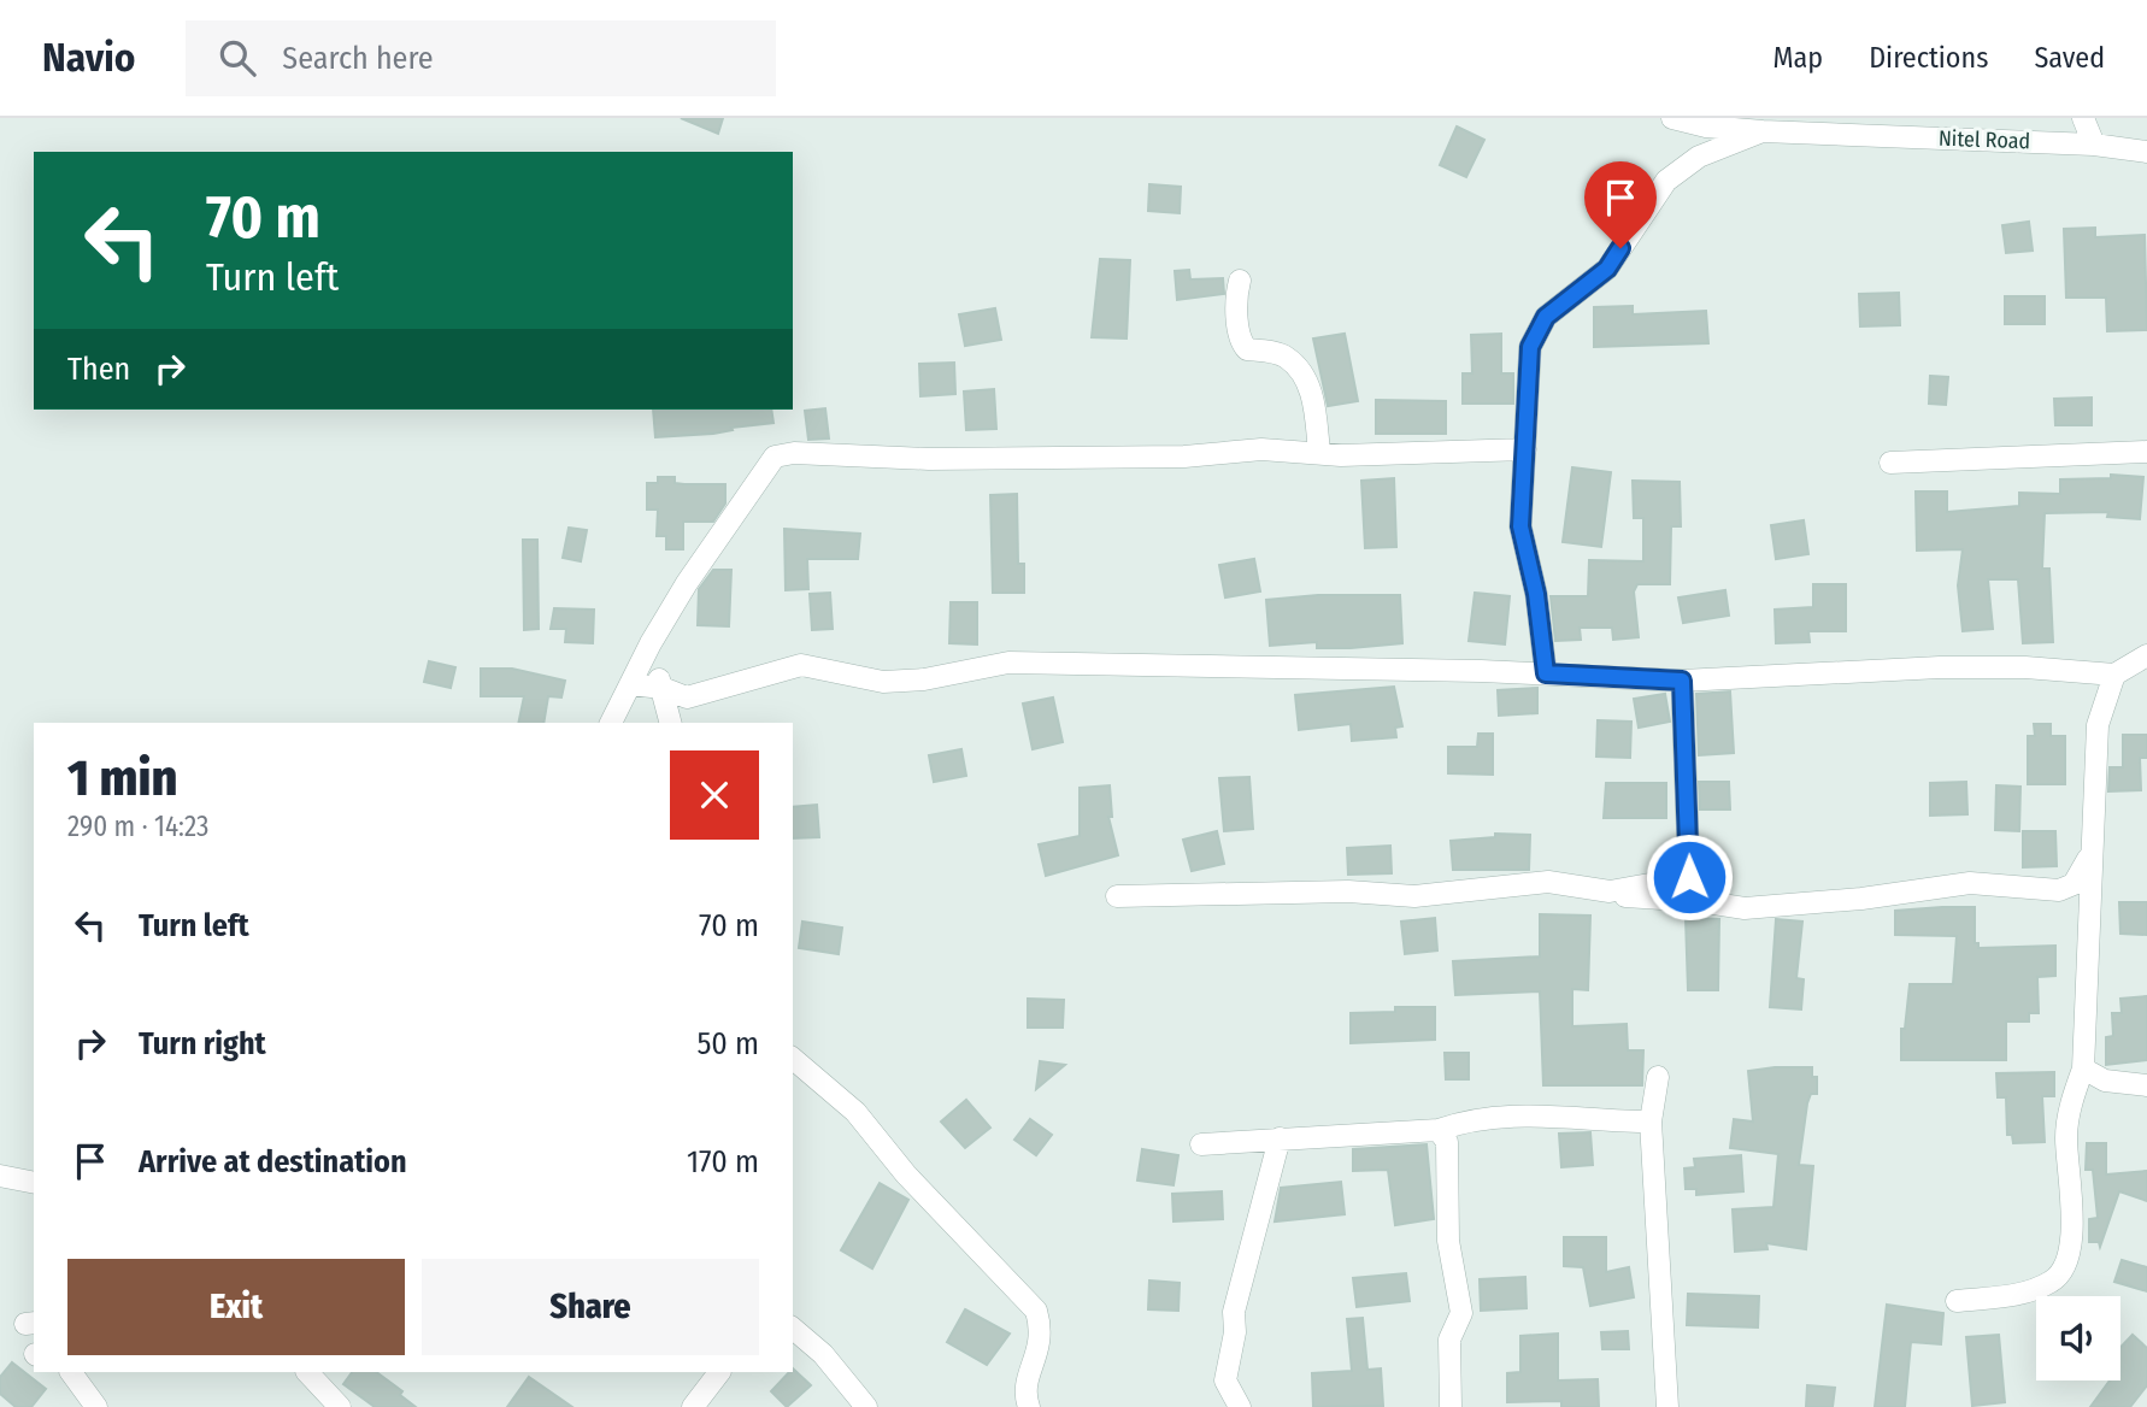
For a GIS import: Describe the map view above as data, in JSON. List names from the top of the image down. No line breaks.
{"streets":{"street":["Nitel Road"]},"page":{"header":"Navio","search":"Search here","nav":["Map","Directions","Saved"],"turn":["70 m","Turn left"],"then":"Then","heading":["1 min","290 m · 14:23"],"list":[{"name":"Turn left","value":"70 m"},{"name":"Turn right","value":"50 m"},{"name":"Arrive at destination","value":"170 m"}],"buttons":["Exit","Share"]}}
